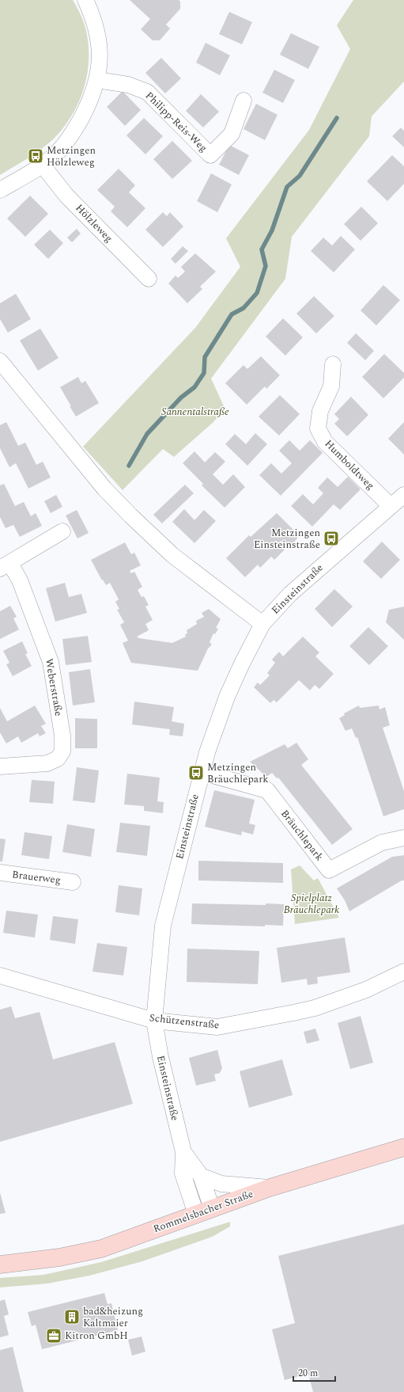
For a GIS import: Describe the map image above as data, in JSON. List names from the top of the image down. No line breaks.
{"streets":{"main road":["Rommelsbacher Straße"],"street":["Philipp-Reis-Weg","Hölzleweg","Humboldtweg","Einsteinstraße","Weberstraße","Bräuchlepark","Brauerweg","Schützenstraße"]},"crossings":[["Humboldtweg","Einsteinstraße"],["Einsteinstraße","Bräuchlepark"],["Einsteinstraße","Schützenstraße"],["Einsteinstraße","Rommelsbacher Straße"]],"parks":["Sannentalstraße","Spielplatz Bräuchlepark"],"places":{"bus stop":["Metzingen Hölzleweg","Metzingen Einsteinstraße","Metzingen Bräuchlepark"],"building":["bad&heizung Kaltmaier"],"office":["Kitron GmbH"]},"scale_bar":"20 m"}
